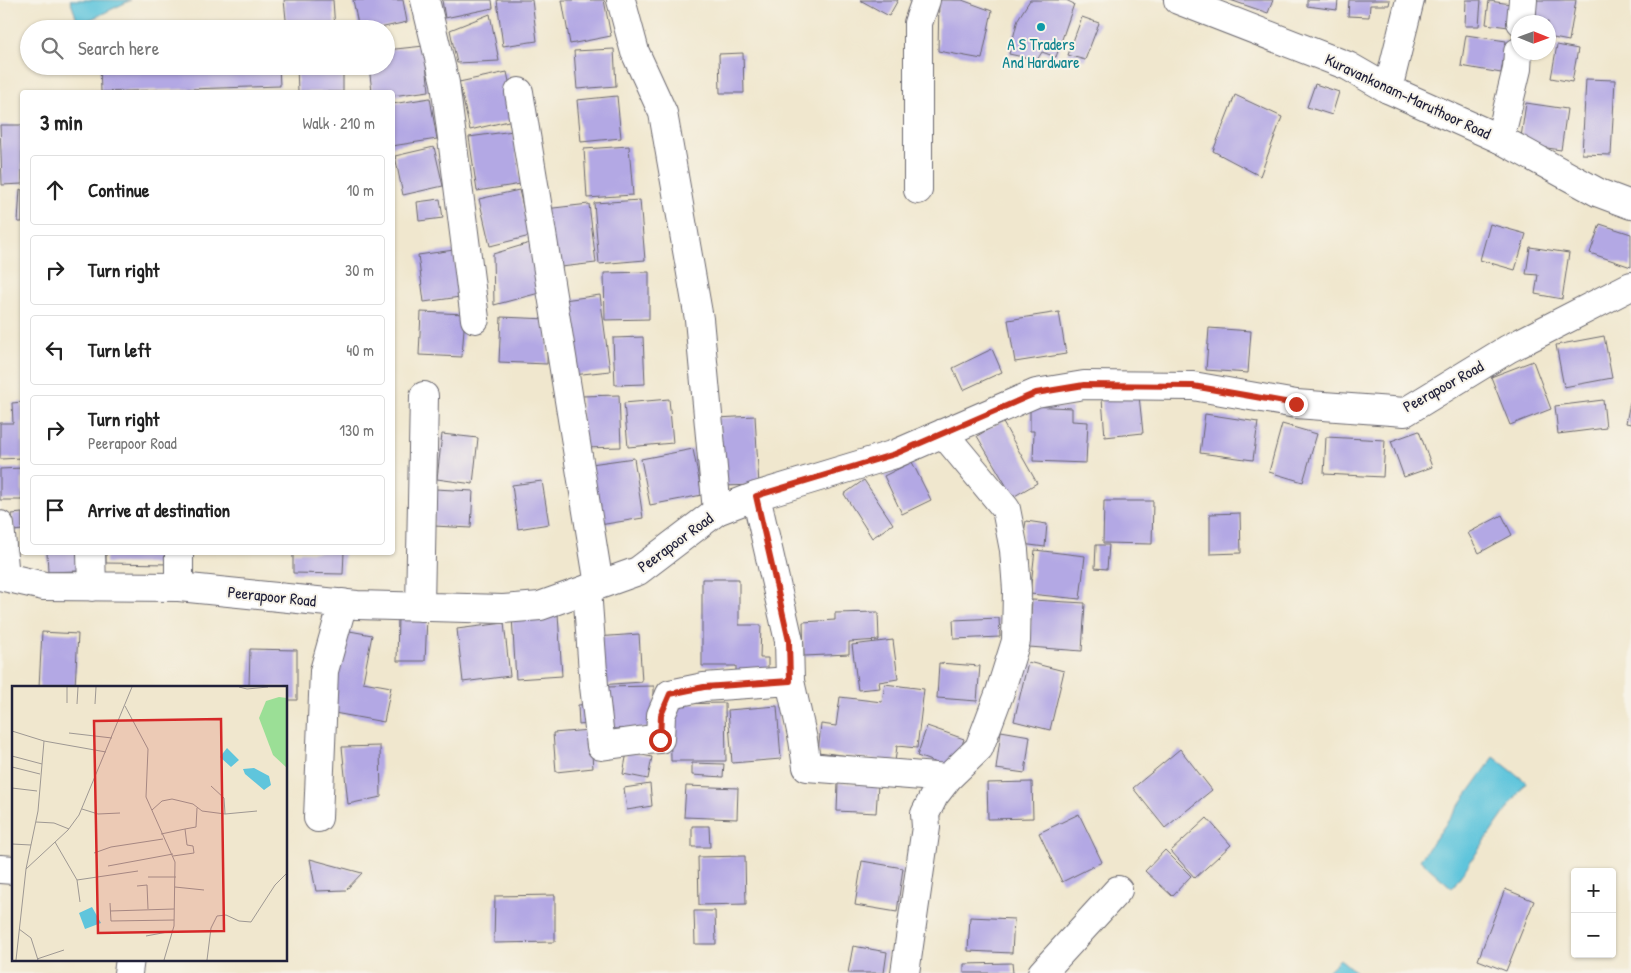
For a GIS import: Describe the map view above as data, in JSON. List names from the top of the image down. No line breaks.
{"streets":{"street":["Kuravankonam-Maruthoor Road","Peerapoor Road"]},"places":["A S Traders And Hardware"],"north":"right","page":{"search":"Search here","heading":["3 min","Walk · 210 m"],"list":[["Continue","10 m"],["Turn right","30 m"],["Turn left","40 m"],["Turn right","Peerapoor Road","130 m"],"Arrive at destination"],"map_buttons":["+","−"]}}
